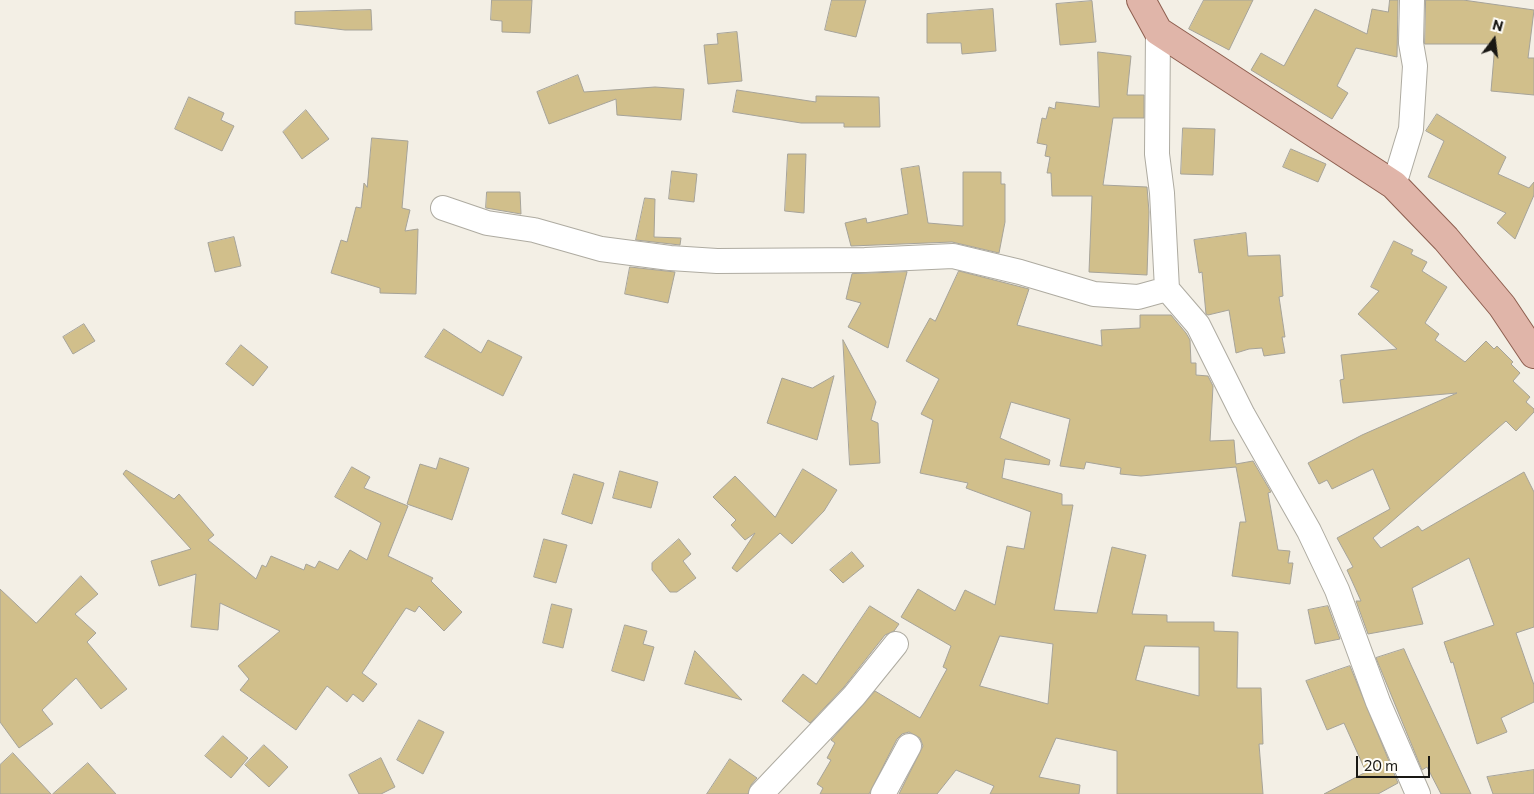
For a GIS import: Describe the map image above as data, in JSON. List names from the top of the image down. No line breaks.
{"scale_bar":"20 m","north":"top"}
